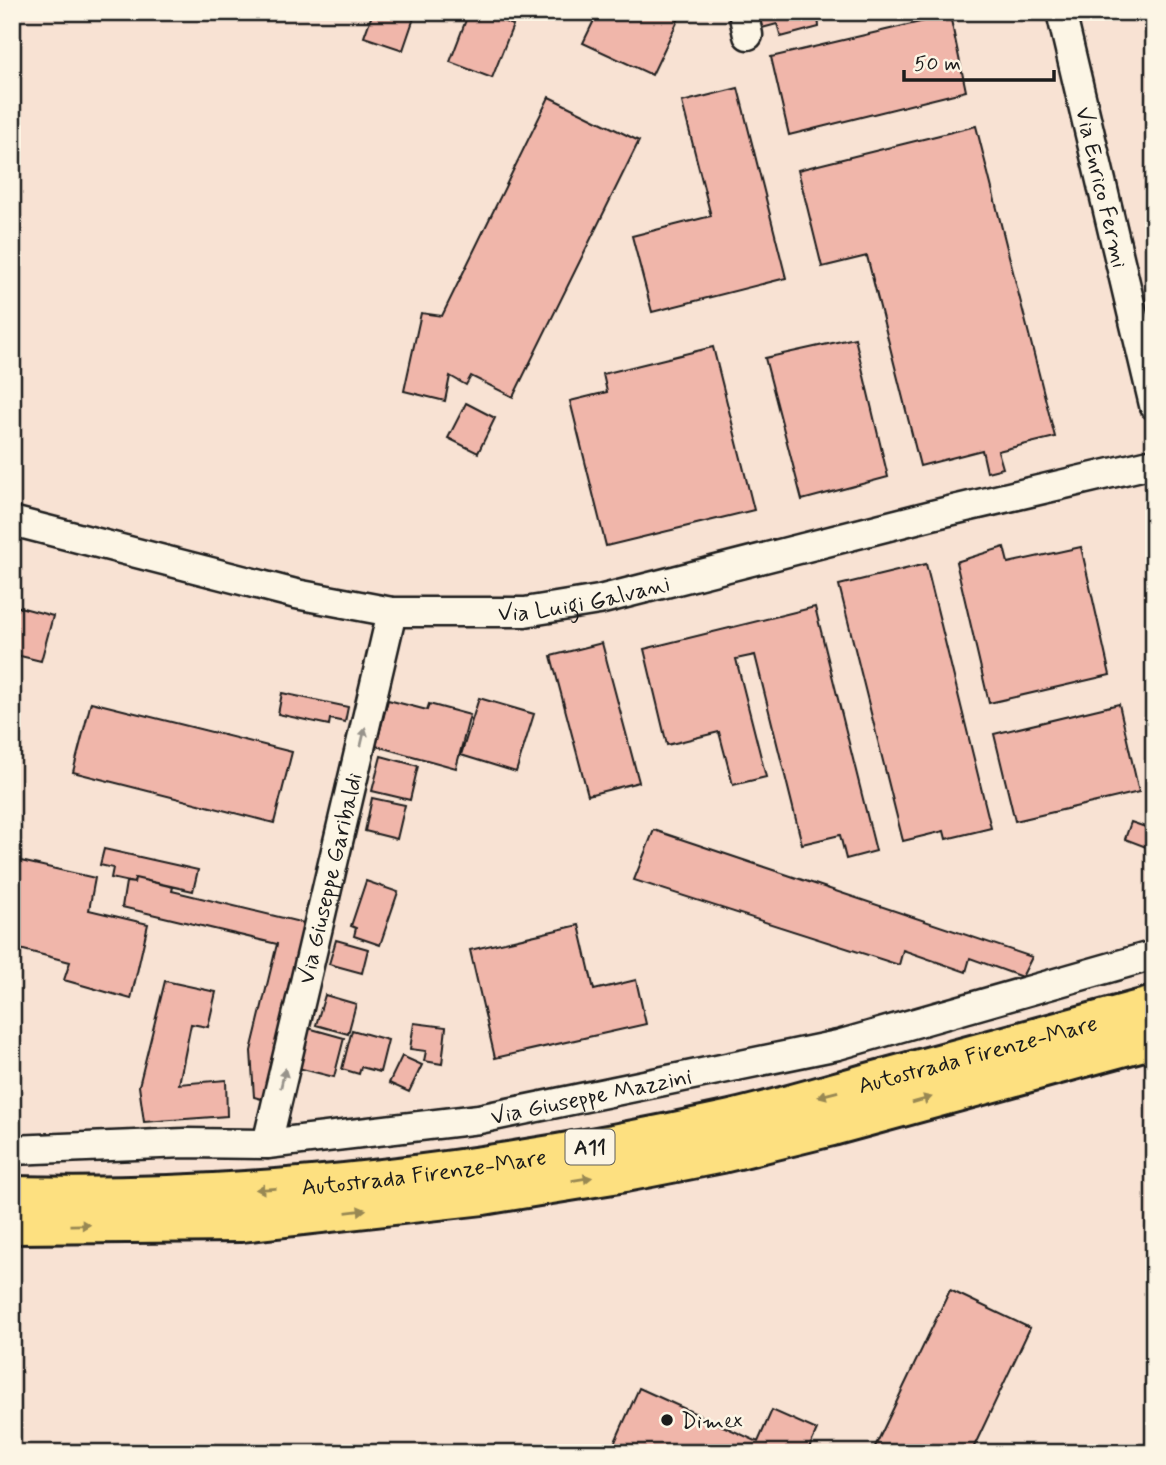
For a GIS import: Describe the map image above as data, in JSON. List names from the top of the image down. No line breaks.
{"streets":{"highway":["Autostrada Firenze-Mare","A11"],"street":["Via Enrico Fermi","Via Luigi Galvani","Via Giuseppe Garibaldi","Via Giuseppe Mazzini"]},"crossings":[["Via Luigi Galvani","Via Giuseppe Garibaldi"],["Via Giuseppe Garibaldi","Via Giuseppe Mazzini"]],"one_way":["Via Giuseppe Garibaldi"],"places":["Dimex"],"scale_bar":"50 m"}
